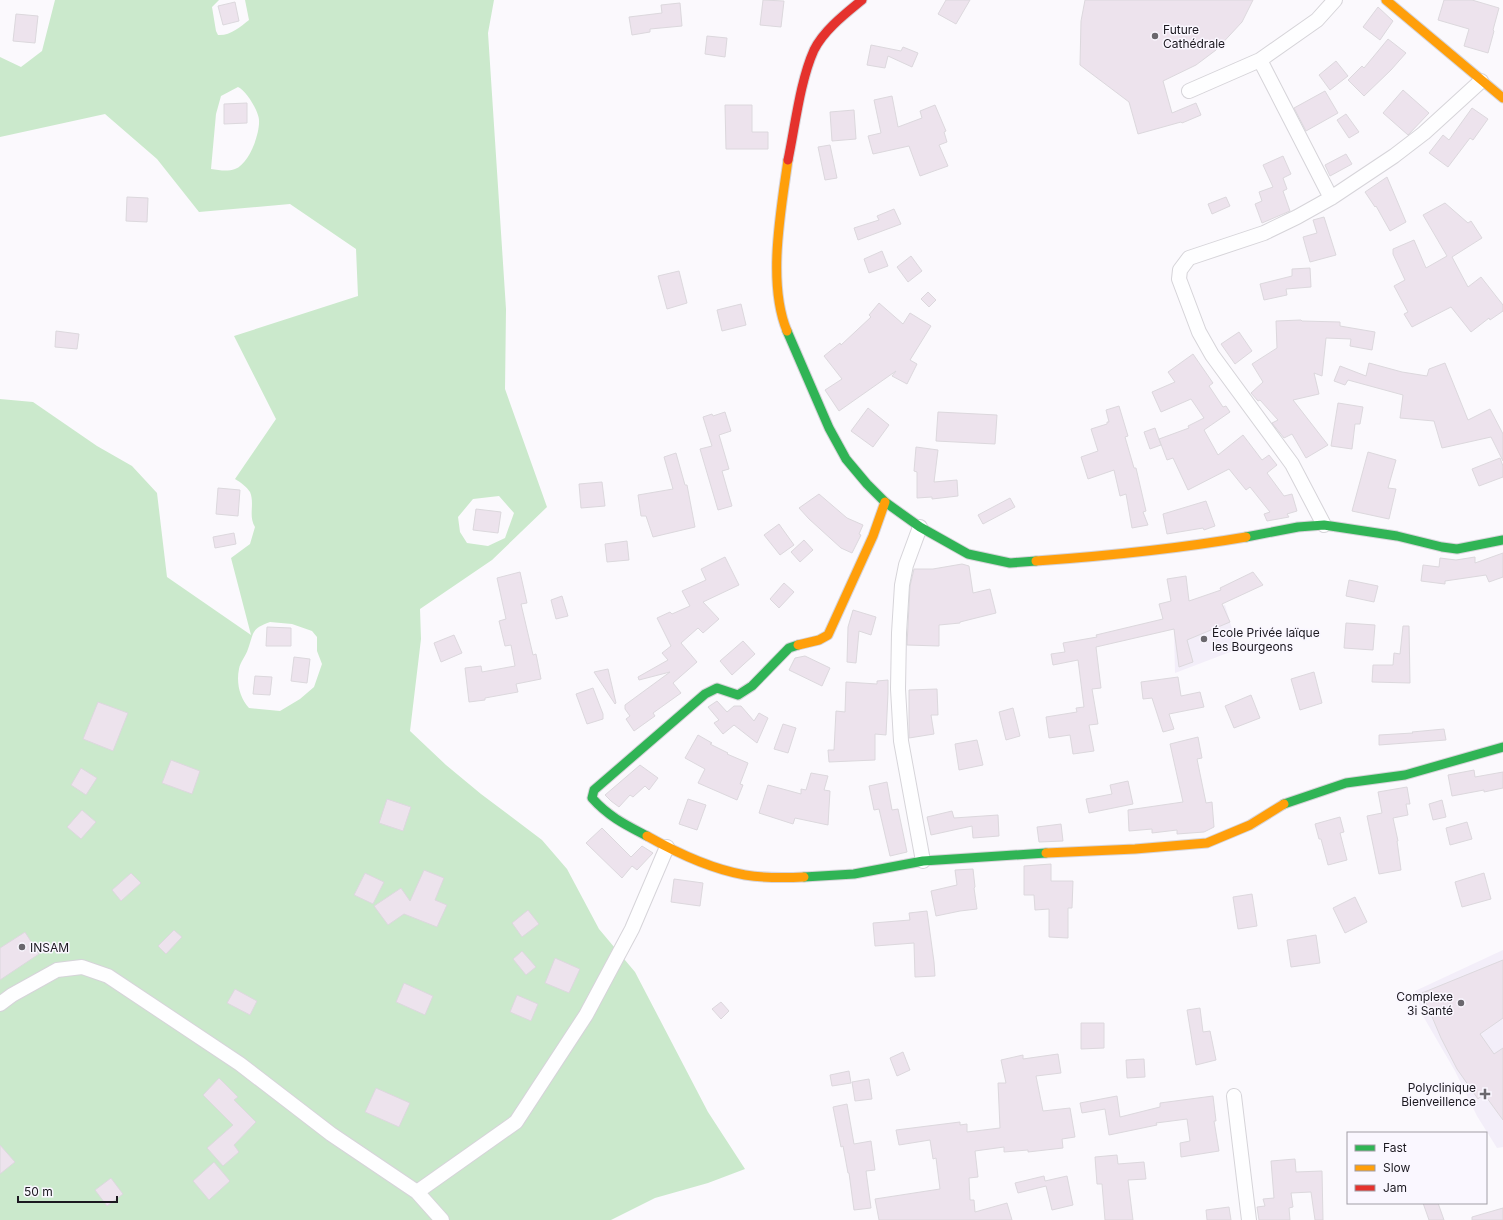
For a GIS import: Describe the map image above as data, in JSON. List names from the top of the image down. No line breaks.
{"places":{"other":["Future Cathédrale","École Privée laïque les Bourgeons","INSAM","Complexe 3i Santé"],"health":["Polyclinique Bienveillence"]},"legend":["Fast","Slow","Jam"],"scale_bar":"50 m"}
